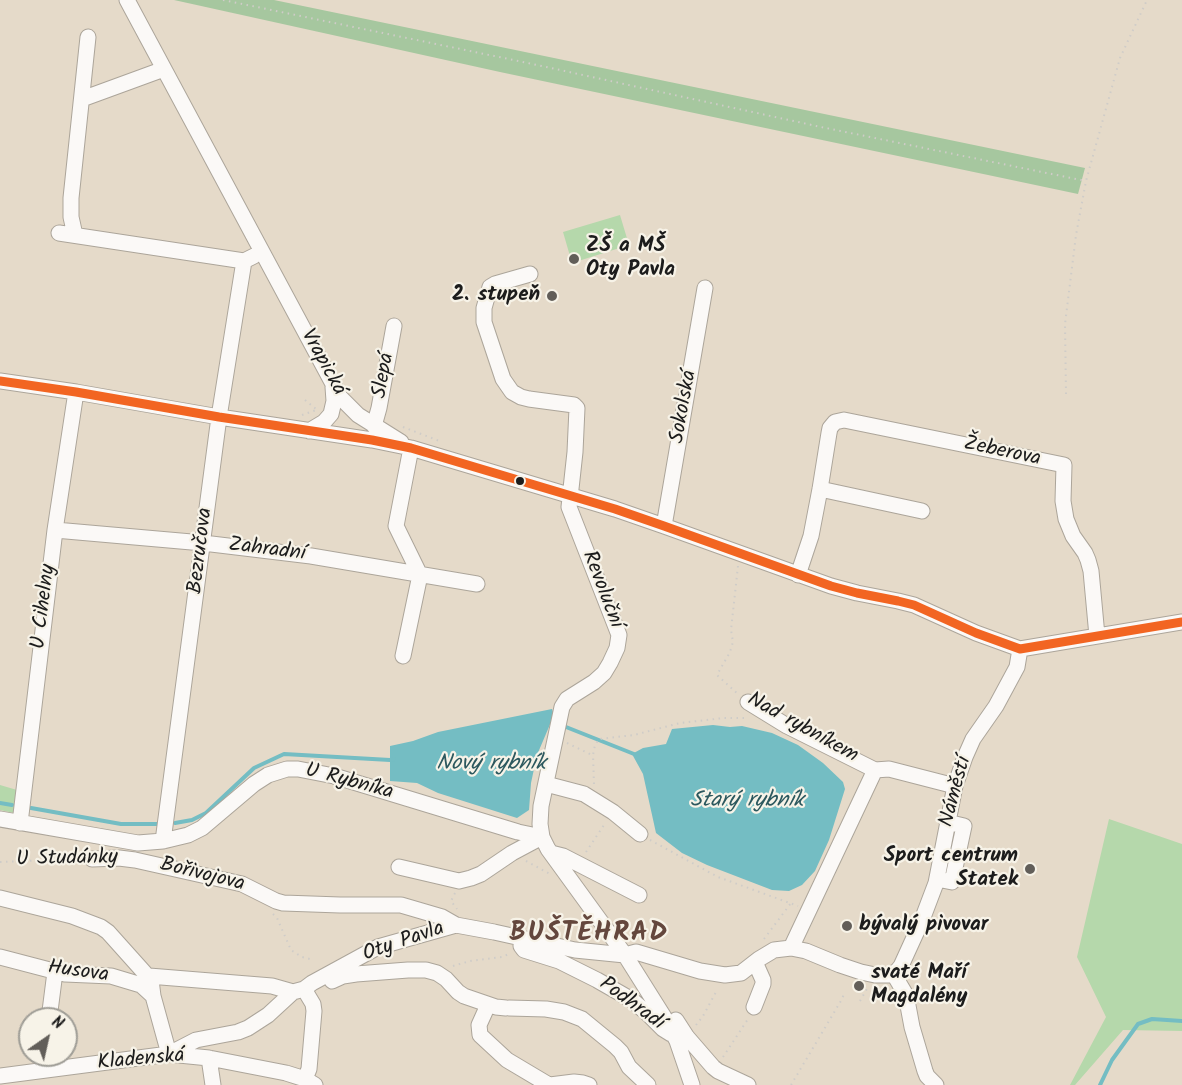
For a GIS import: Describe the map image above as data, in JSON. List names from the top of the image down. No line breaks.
{"streets":{"street":["Vrapická","Slepá","Sokolská","Žeberova","Bezručova","Zahradní","Revoluční","U Cihelny","Nad rybníkem","U Rybníka","Náměstí","U Studánky","Bořivojova","Oty Pavla","Husova","Podhradí","Kladenská"]},"crossings":[["Vrapická","Slepá"],["Bezručova","Zahradní"],["Bezručova","U Rybníka"],["Zahradní","U Cihelny"],["Revoluční","U Rybníka"],["Revoluční","Oty Pavla"],["Revoluční","Podhradí"],["U Cihelny","Bořivojova"],["Nad rybníkem","Náměstí"],["U Rybníka","Bořivojova"],["U Studánky","Bořivojova"],["Bořivojova","Oty Pavla"],["Oty Pavla","Podhradí"],["Oty Pavla","Kladenská"]],"districts":["BUŠTĚHRAD"],"water":["Nový rybník","Starý rybník"],"places":["ZŠ a MŠ Oty Pavla","2. stupeň","Sport centrum Statek","bývalý pivovar","svaté Maří Magdalény"],"north":"top right"}
